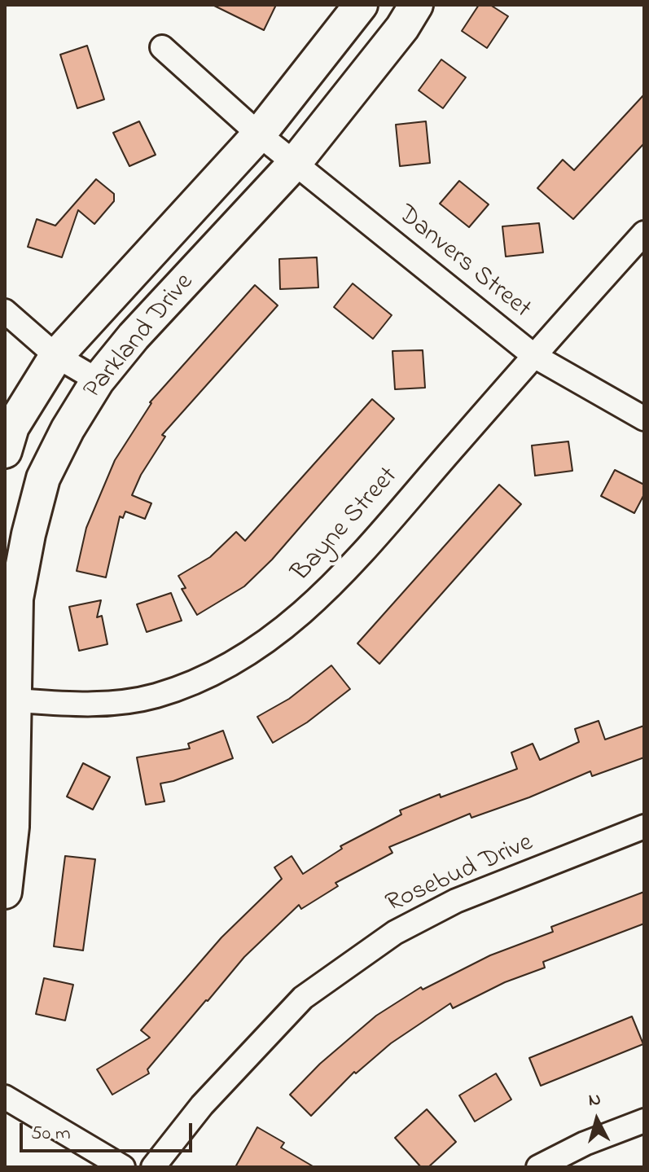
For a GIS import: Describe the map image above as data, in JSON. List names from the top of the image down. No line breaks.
{"streets":{"street":["Danvers Street","Parkland Drive","Bayne Street","Rosebud Drive"]},"crossings":[["Danvers Street","Parkland Drive"],["Danvers Street","Bayne Street"],["Parkland Drive","Bayne Street"]],"scale_bar":"50 m","north":"top"}
